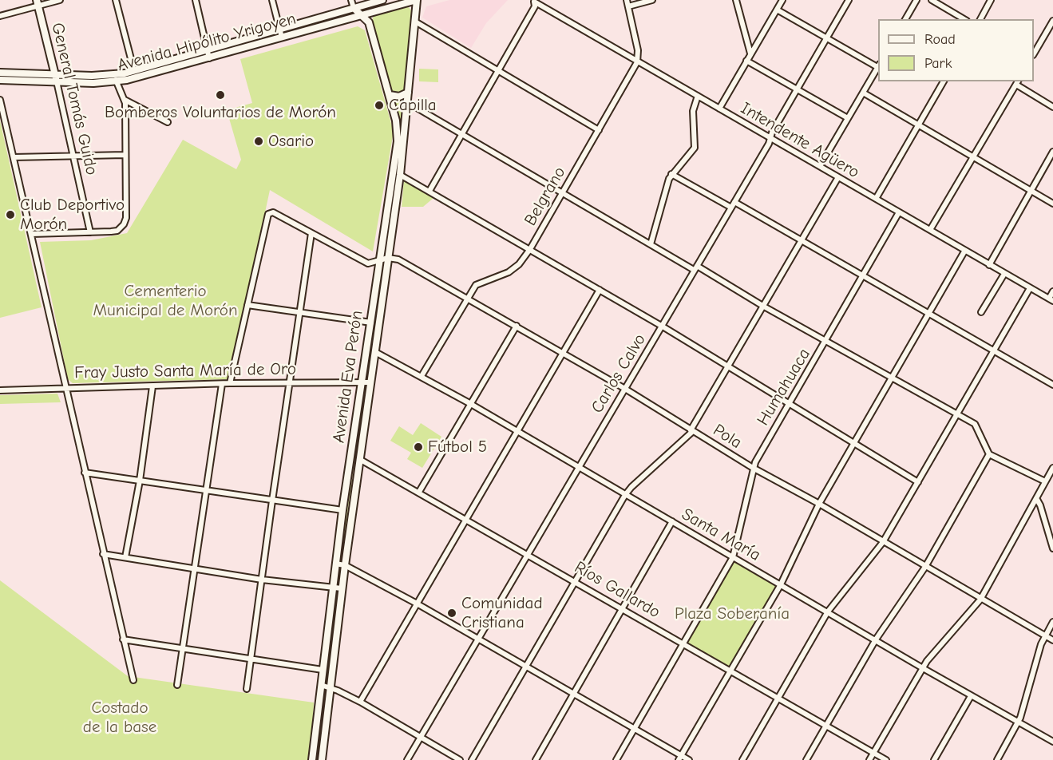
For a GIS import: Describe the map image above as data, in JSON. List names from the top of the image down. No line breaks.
{"streets":{"main road":["Avenida Hipólito Yrigoyen","General Tomás Guido","Avenida Eva Perón"],"street":["Intendente Agüero","Belgrano","Fray Justo Santa María de Oro","Carlos Calvo","Humahuaca","Pola","Santa María","Ríos Gallardo"]},"crossings":[["Avenida Hipólito Yrigoyen","General Tomás Guido"],["Avenida Hipólito Yrigoyen","Avenida Eva Perón"],["Intendente Agüero","Belgrano"],["Intendente Agüero","Carlos Calvo"],["Intendente Agüero","Humahuaca"],["Belgrano","Pola"],["Belgrano","Santa María"],["Fray Justo Santa María de Oro","Avenida Eva Perón"],["Carlos Calvo","Pola"],["Carlos Calvo","Santa María"],["Carlos Calvo","Ríos Gallardo"],["Avenida Eva Perón","Pola"],["Avenida Eva Perón","Santa María"],["Avenida Eva Perón","Ríos Gallardo"],["Humahuaca","Pola"],["Humahuaca","Santa María"],["Humahuaca","Ríos Gallardo"]],"parks":["Cementerio Municipal de Morón","Plaza Soberanía","Costado de la base"],"places":["Bomberos Voluntarios de Morón","Capilla","Osario","Club Deportivo Morón","Fútbol 5","Comunidad Cristiana"],"legend":["Road","Park"]}
